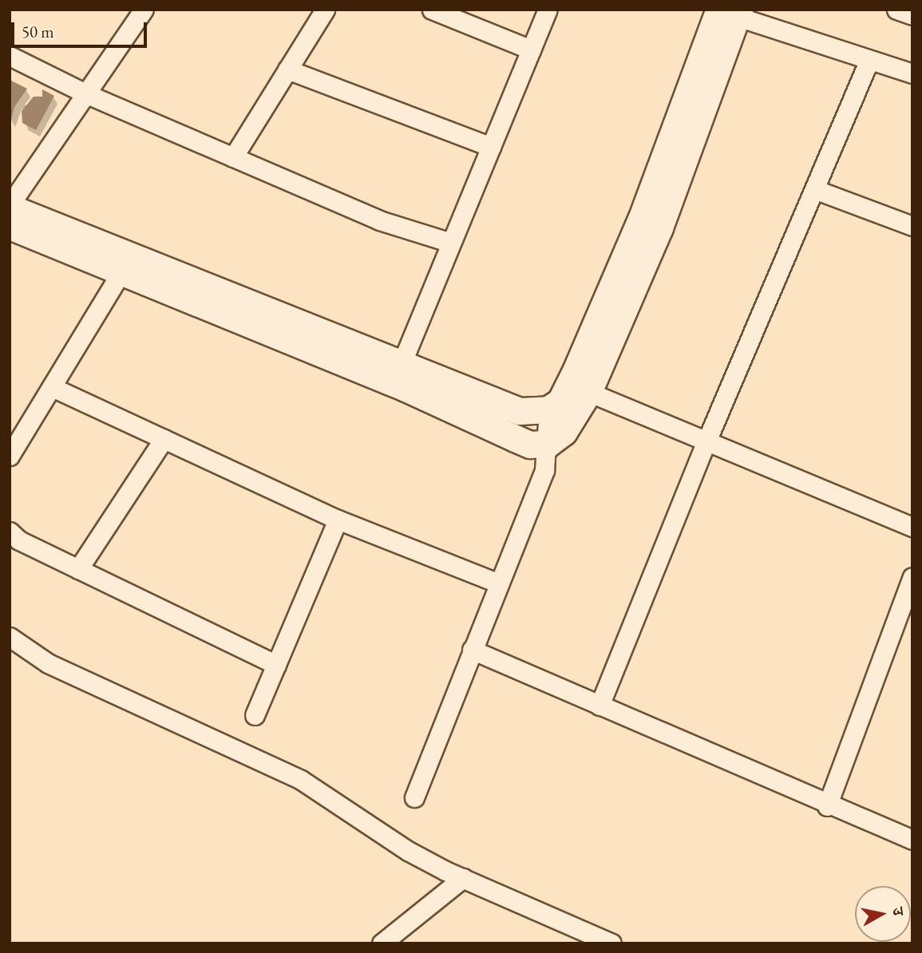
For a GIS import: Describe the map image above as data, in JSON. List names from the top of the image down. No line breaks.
{"scale_bar":"50 m","north":"right"}
